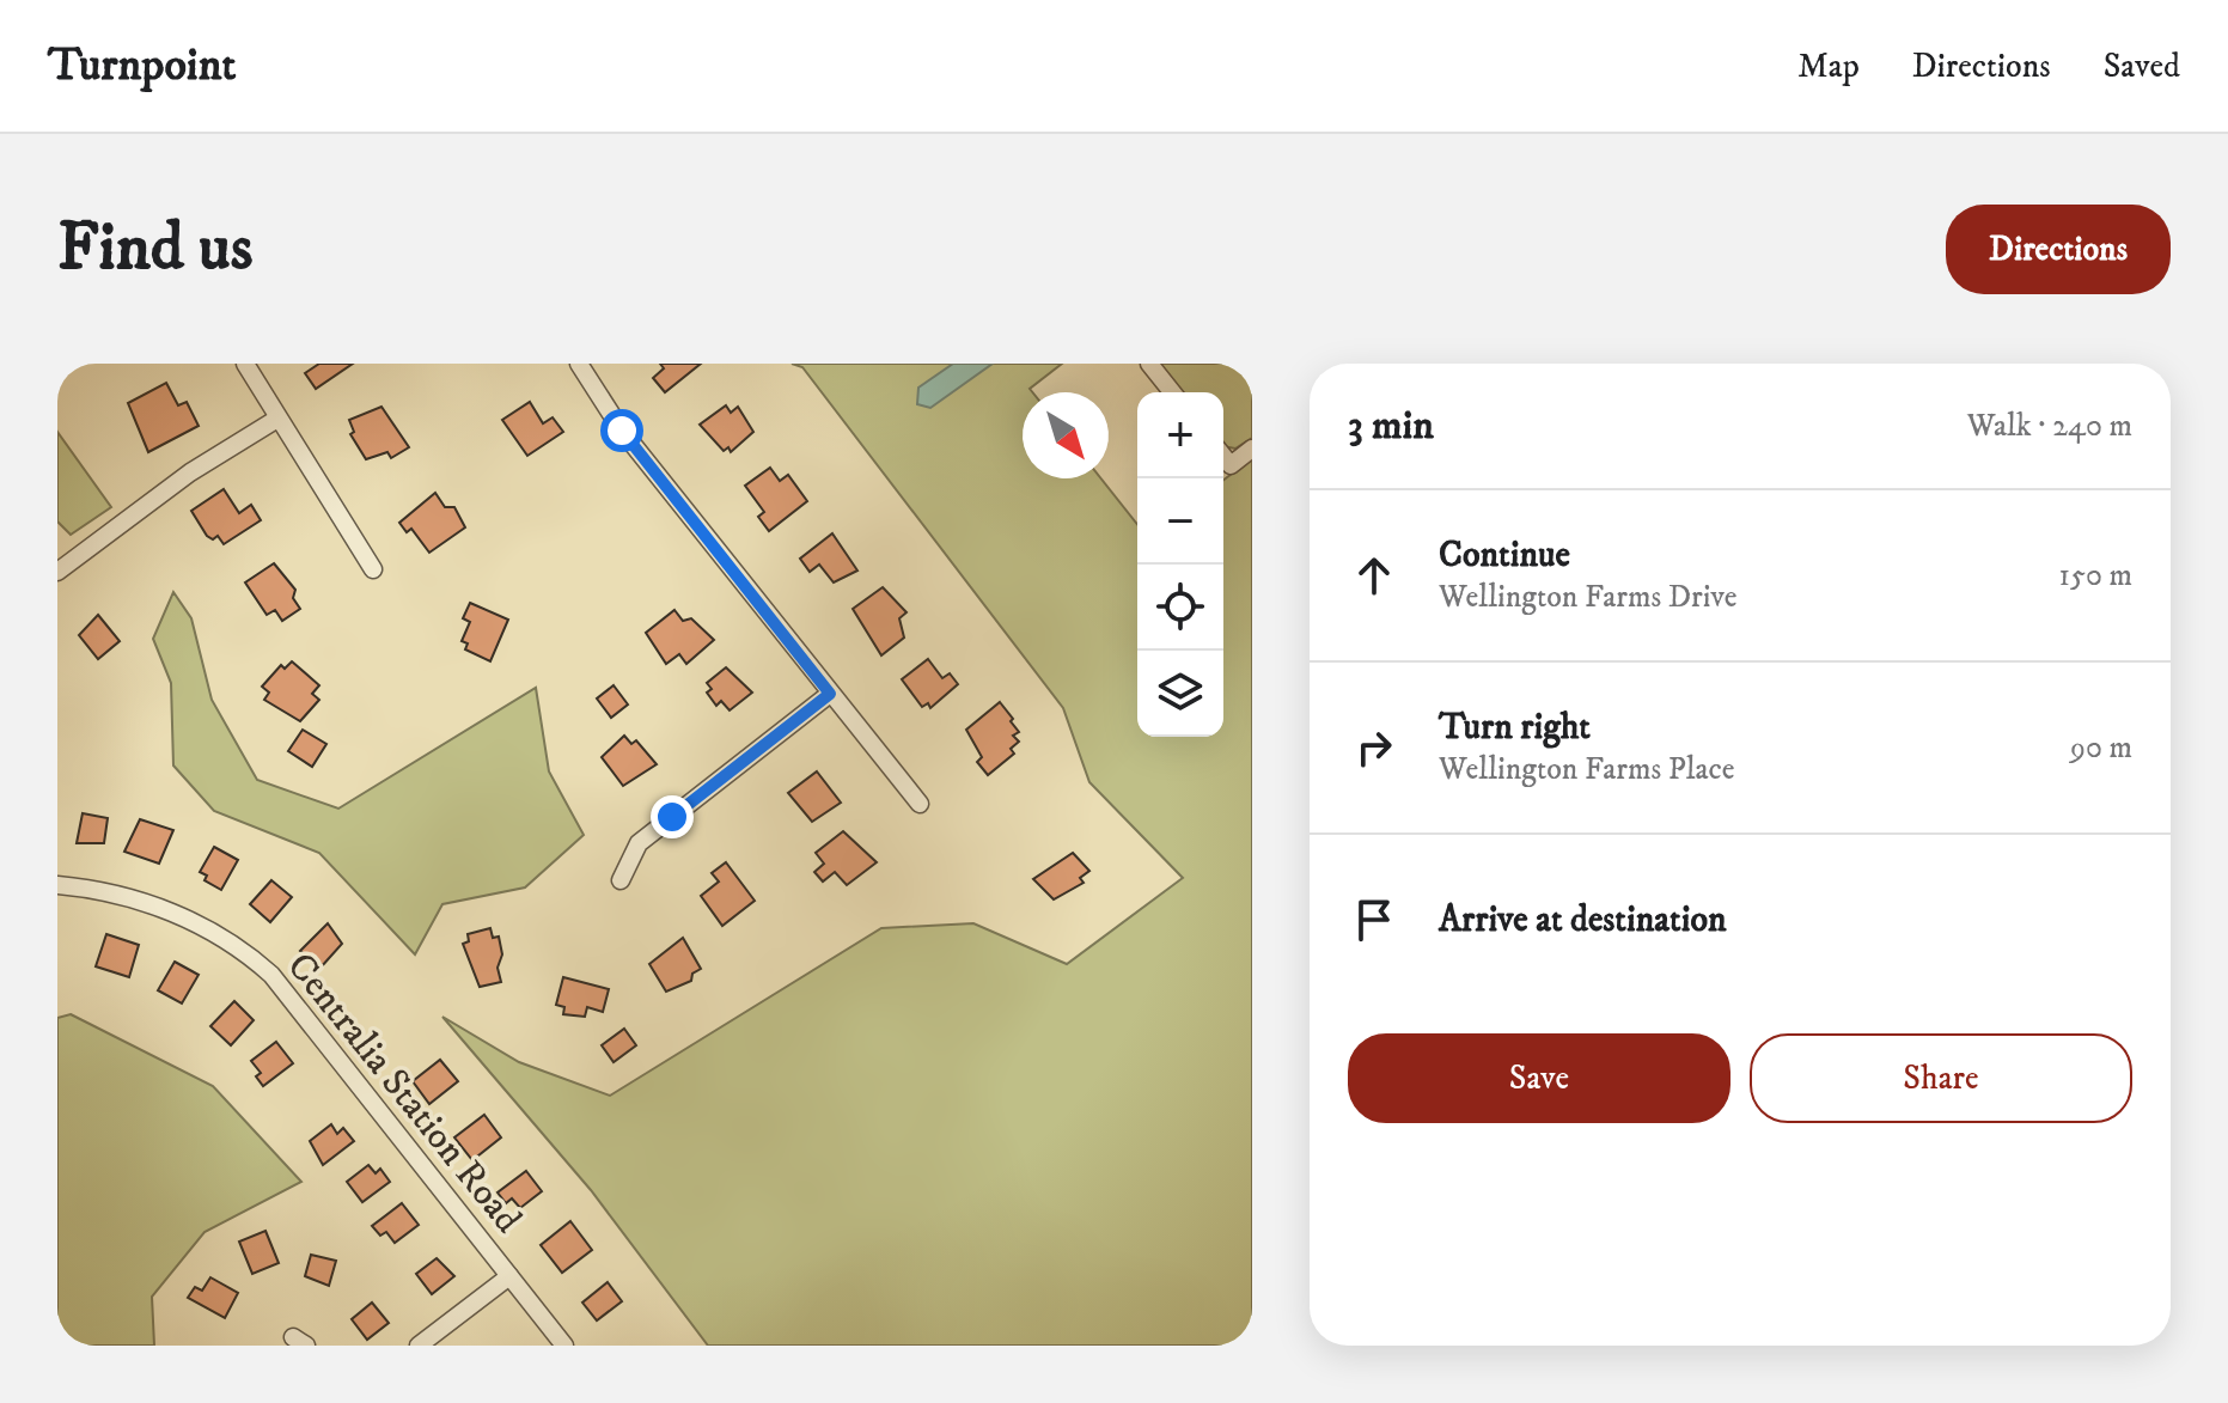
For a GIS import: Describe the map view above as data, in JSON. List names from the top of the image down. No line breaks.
{"streets":{"street":["Centralia Station Road"]},"north":"bottom right","page":{"header":"Turnpoint","nav":["Map","Directions","Saved"],"buttons":["Directions",["Save","Share"]],"title":"Find us","heading":["3 min","Walk · 240 m"],"map_buttons":["+","−"],"list":[["Continue","Wellington Farms Drive","150 m"],["Turn right","Wellington Farms Place","90 m"],"Arrive at destination"]}}
